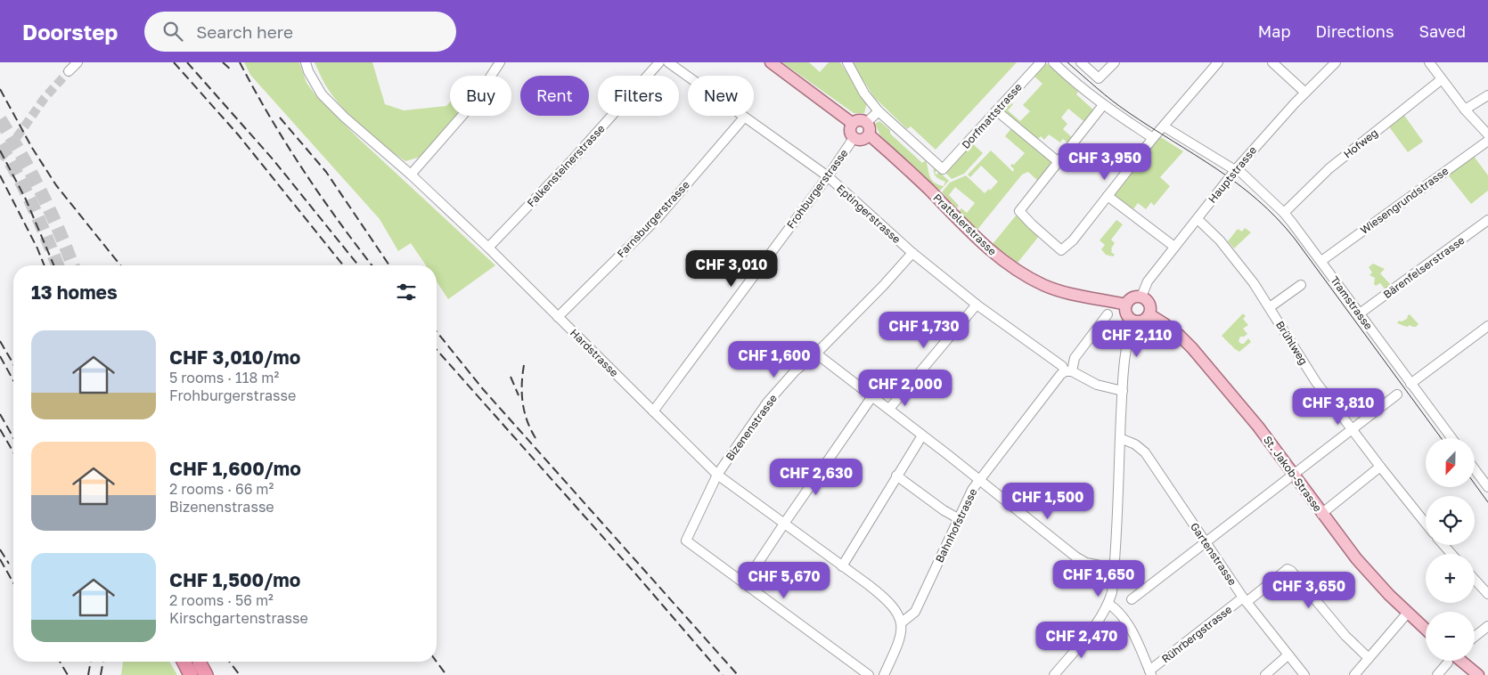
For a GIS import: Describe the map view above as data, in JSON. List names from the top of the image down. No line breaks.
{"streets":{"main road":["Prattelerstrasse","St. Jakob-Strasse"],"street":["Dorfmattstrasse","Hofweg","Falkensteinerstrasse","Hauptstrasse","Frohburgerstrasse","Wiesengrundstrasse","Eptingerstrasse","Farnsburgerstrasse","Bärenfelserstrasse","Tramstrasse","Brühlweg","Hardstrasse","Bizenenstrasse","Bahnhofstrasse","Gartenstrasse","Rührbergstrasse"]},"crossings":[["Hofweg","Tramstrasse"],["Falkensteinerstrasse","Hardstrasse"],["Hauptstrasse","Prattelerstrasse"],["Hauptstrasse","Tramstrasse"],["Hauptstrasse","Brühlweg"],["Hauptstrasse","St. Jakob-Strasse"],["Frohburgerstrasse","Eptingerstrasse"],["Frohburgerstrasse","Prattelerstrasse"],["Frohburgerstrasse","Hardstrasse"],["Wiesengrundstrasse","Tramstrasse"],["Eptingerstrasse","Farnsburgerstrasse"],["Eptingerstrasse","Bizenenstrasse"],["Eptingerstrasse","Bahnhofstrasse"],["Farnsburgerstrasse","Hardstrasse"],["Prattelerstrasse","St. Jakob-Strasse"],["Bärenfelserstrasse","Tramstrasse"],["Hardstrasse","Bizenenstrasse"],["Hardstrasse","Bahnhofstrasse"],["Gartenstrasse","Rührbergstrasse"]],"north":"bottom","page":{"header":"Doorstep","search":"Search here","nav":["Map","Directions","Saved"],"chip":["Buy","Rent","Filters","New"],"price":["CHF 3,950","CHF 3,010","CHF 1,730","CHF 2,110","CHF 1,600","CHF 2,000","CHF 3,810","CHF 2,630","CHF 1,500","CHF 1,650","CHF 5,670","CHF 3,650","CHF 2,470"],"heading":"13 homes","list":[{"name":"CHF 3,010/mo","note":"5 rooms · 118 m² · Frohburgerstrasse"},{"name":"CHF 1,600/mo","note":"2 rooms · 66 m² · Bizenenstrasse"},{"name":"CHF 1,500/mo","note":"2 rooms · 56 m² · Kirschgartenstrasse"}],"map_buttons":["+","−"]}}
